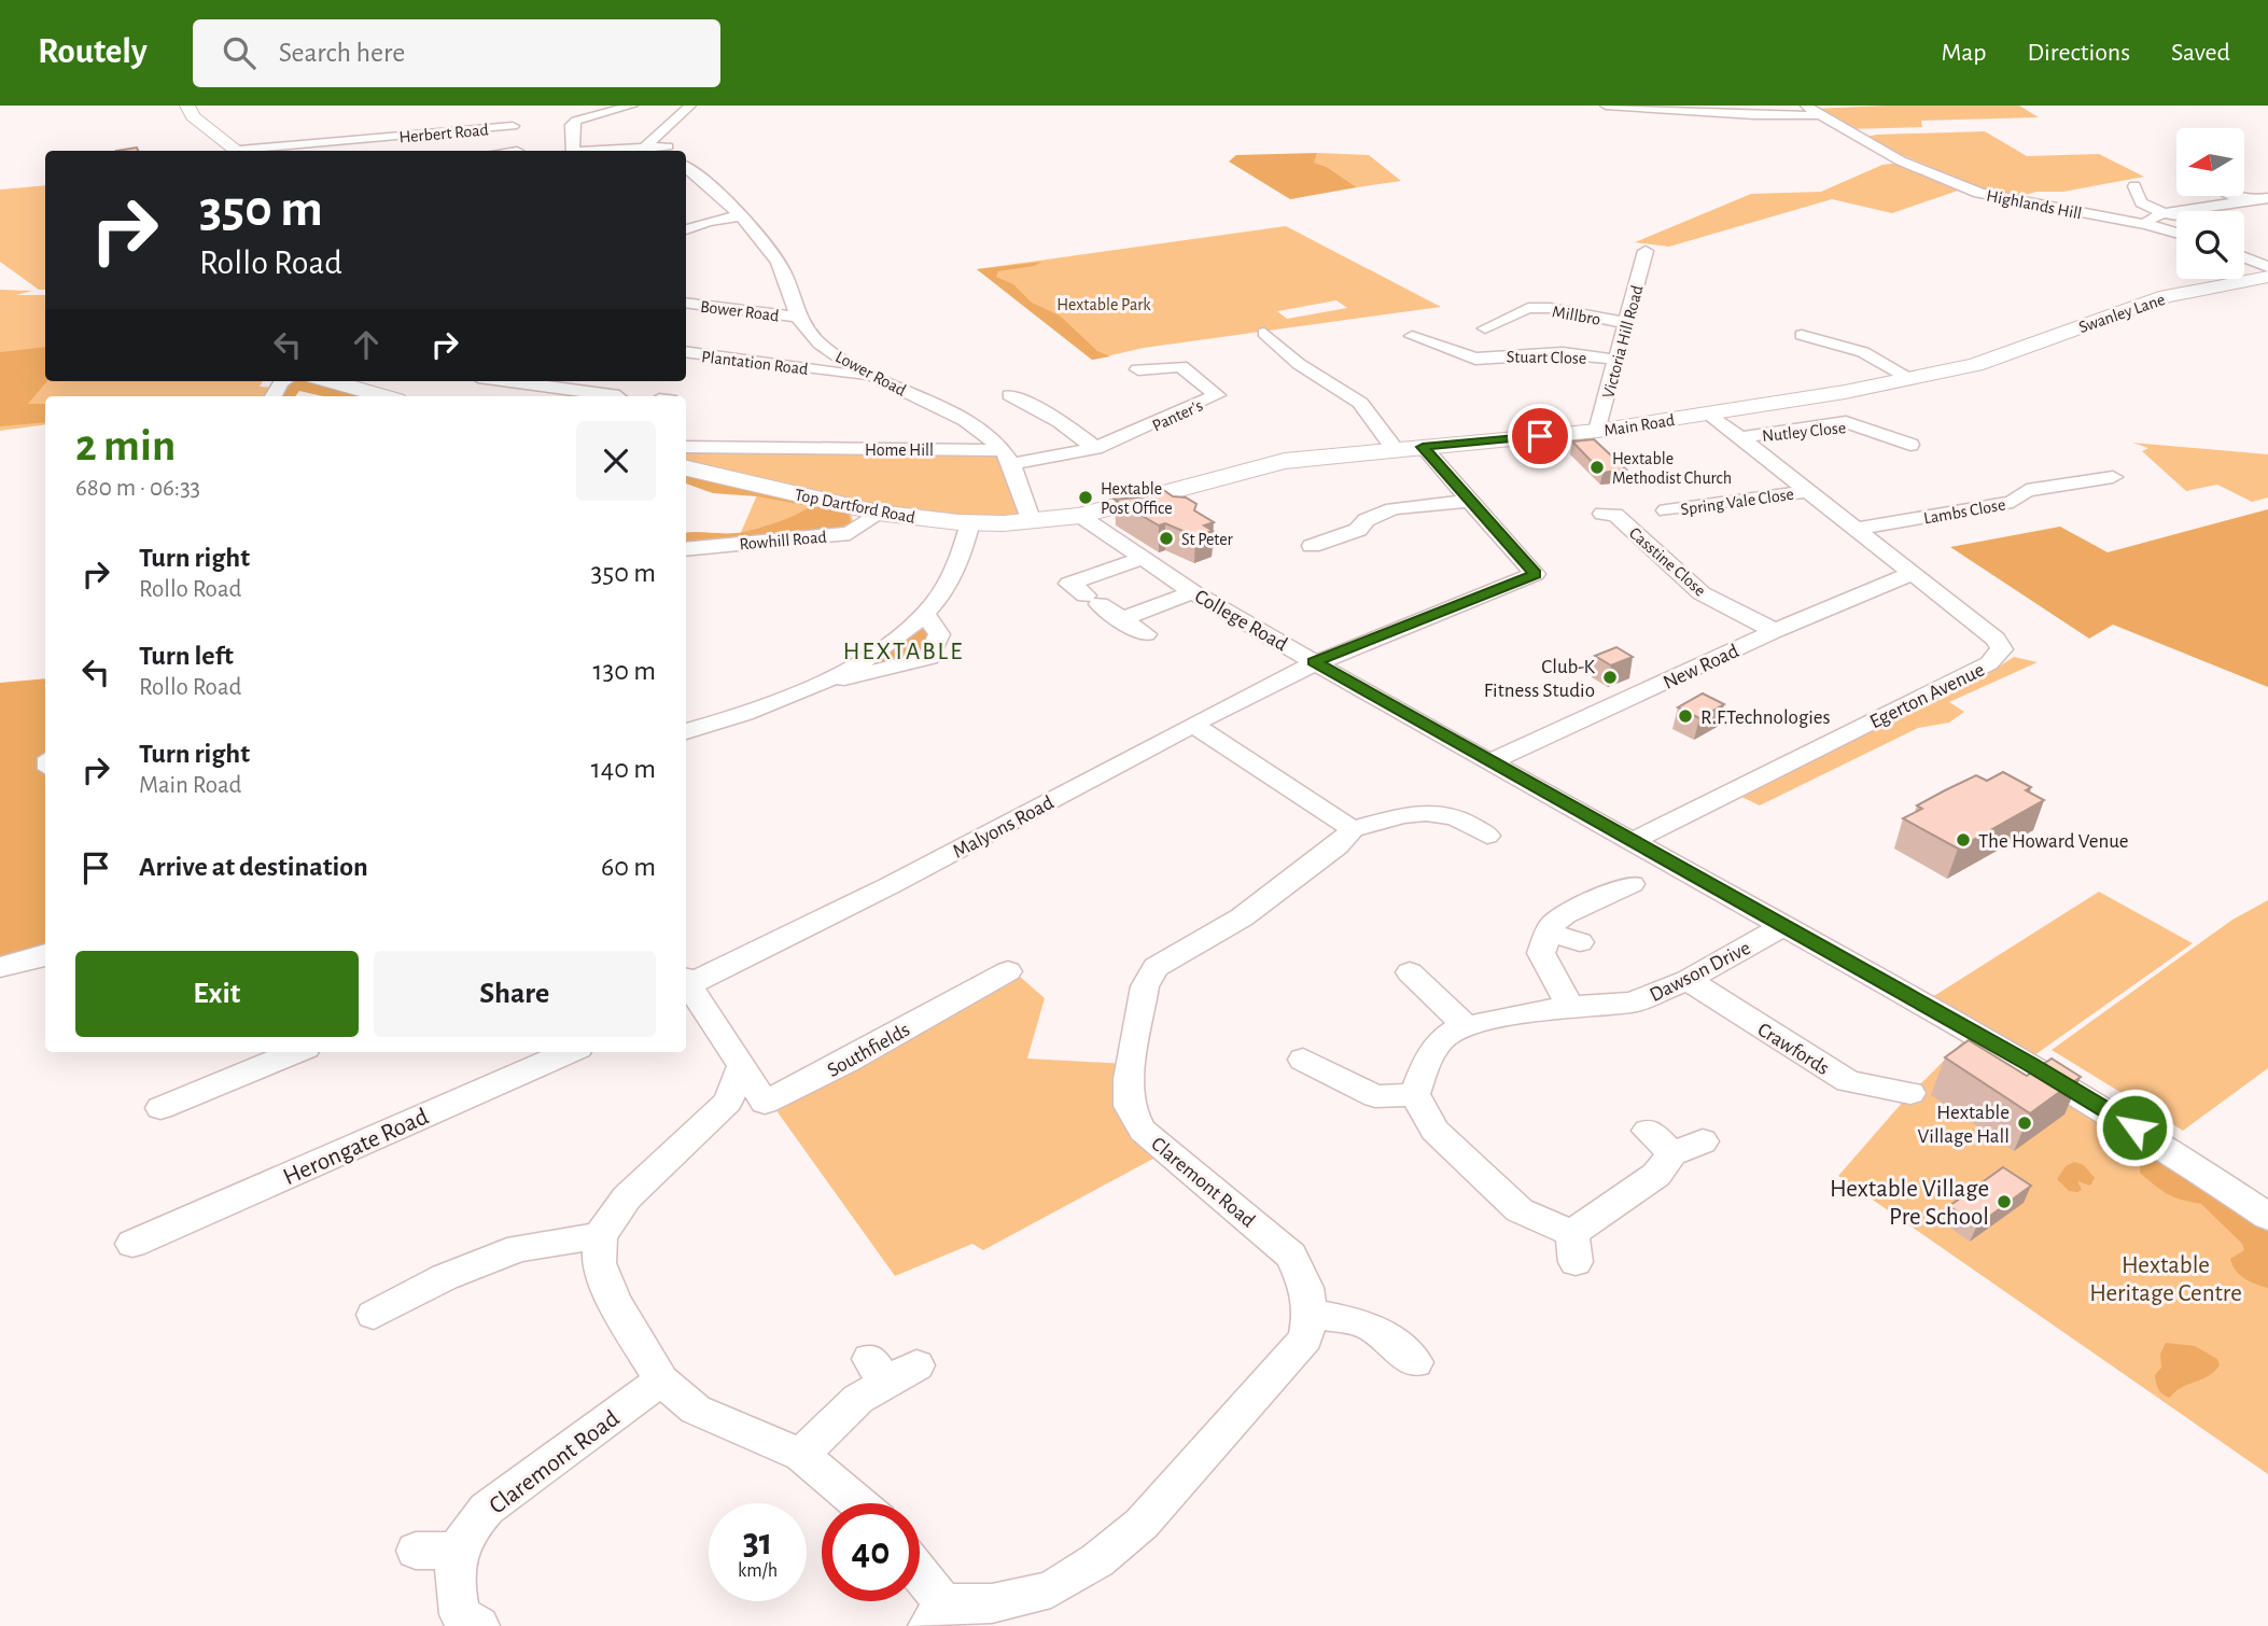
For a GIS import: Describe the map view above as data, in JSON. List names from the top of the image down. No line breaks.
{"streets":{"main road":["Swanley Lane","Main Road","Top Dartford Road"],"street":["Herbert Road","Highlands Hill","Bower Road","Millbro","Victoria Hill Road","Stuart Close","Plantation Road","Lower Road","Panter's","Nutley Close","Home Hill","Spring Vale Close","Lambs Close","Rowhill Road","Casstine Close","College Road","New Road","Egerton Avenue","Malyons Road","Dawson Drive","Crawfords","Southfields","Herongate Road","Claremont Road"]},"crossings":[["Bower Road","Lower Road"],["Swanley Lane","Main Road"],["Millbro","Victoria Hill Road"],["Victoria Hill Road","Stuart Close"],["Victoria Hill Road","Main Road"],["Plantation Road","Lower Road"],["Lower Road","Panter's"],["Lower Road","Home Hill"],["Panter's","Home Hill"],["Main Road","Top Dartford Road"],["Main Road","College Road"],["Main Road","Egerton Avenue"],["Nutley Close","Egerton Avenue"],["Spring Vale Close","Egerton Avenue"],["Top Dartford Road","Rowhill Road"],["Lambs Close","Egerton Avenue"],["Casstine Close","New Road"],["College Road","New Road"],["College Road","Egerton Avenue"],["College Road","Malyons Road"],["College Road","Dawson Drive"],["New Road","Egerton Avenue"],["Dawson Drive","Crawfords"]],"districts":["HEXTABLE"],"parks":["Hextable Park","Hextable Heritage Centre"],"places":["Hextable Methodist Church","Hextable Post Office","St Peter","Club-K Fitness Studio","R.F.Technologies","The Howard Venue","Hextable Village Hall","Hextable Village Pre School"],"north":"left","page":{"header":"Routely","search":"Search here","nav":["Map","Directions","Saved"],"turn":["350 m","Rollo Road"],"heading":["2 min","680 m · 06:33"],"list":[{"name":"Turn right","note":"Rollo Road","value":"350 m"},{"name":"Turn left","note":"Rollo Road","value":"130 m"},{"name":"Turn right","note":"Main Road","value":"140 m"},{"name":"Arrive at destination","value":"60 m"}],"buttons":["Exit","Share"],"speed":"31 km/h","limit":"40"}}
